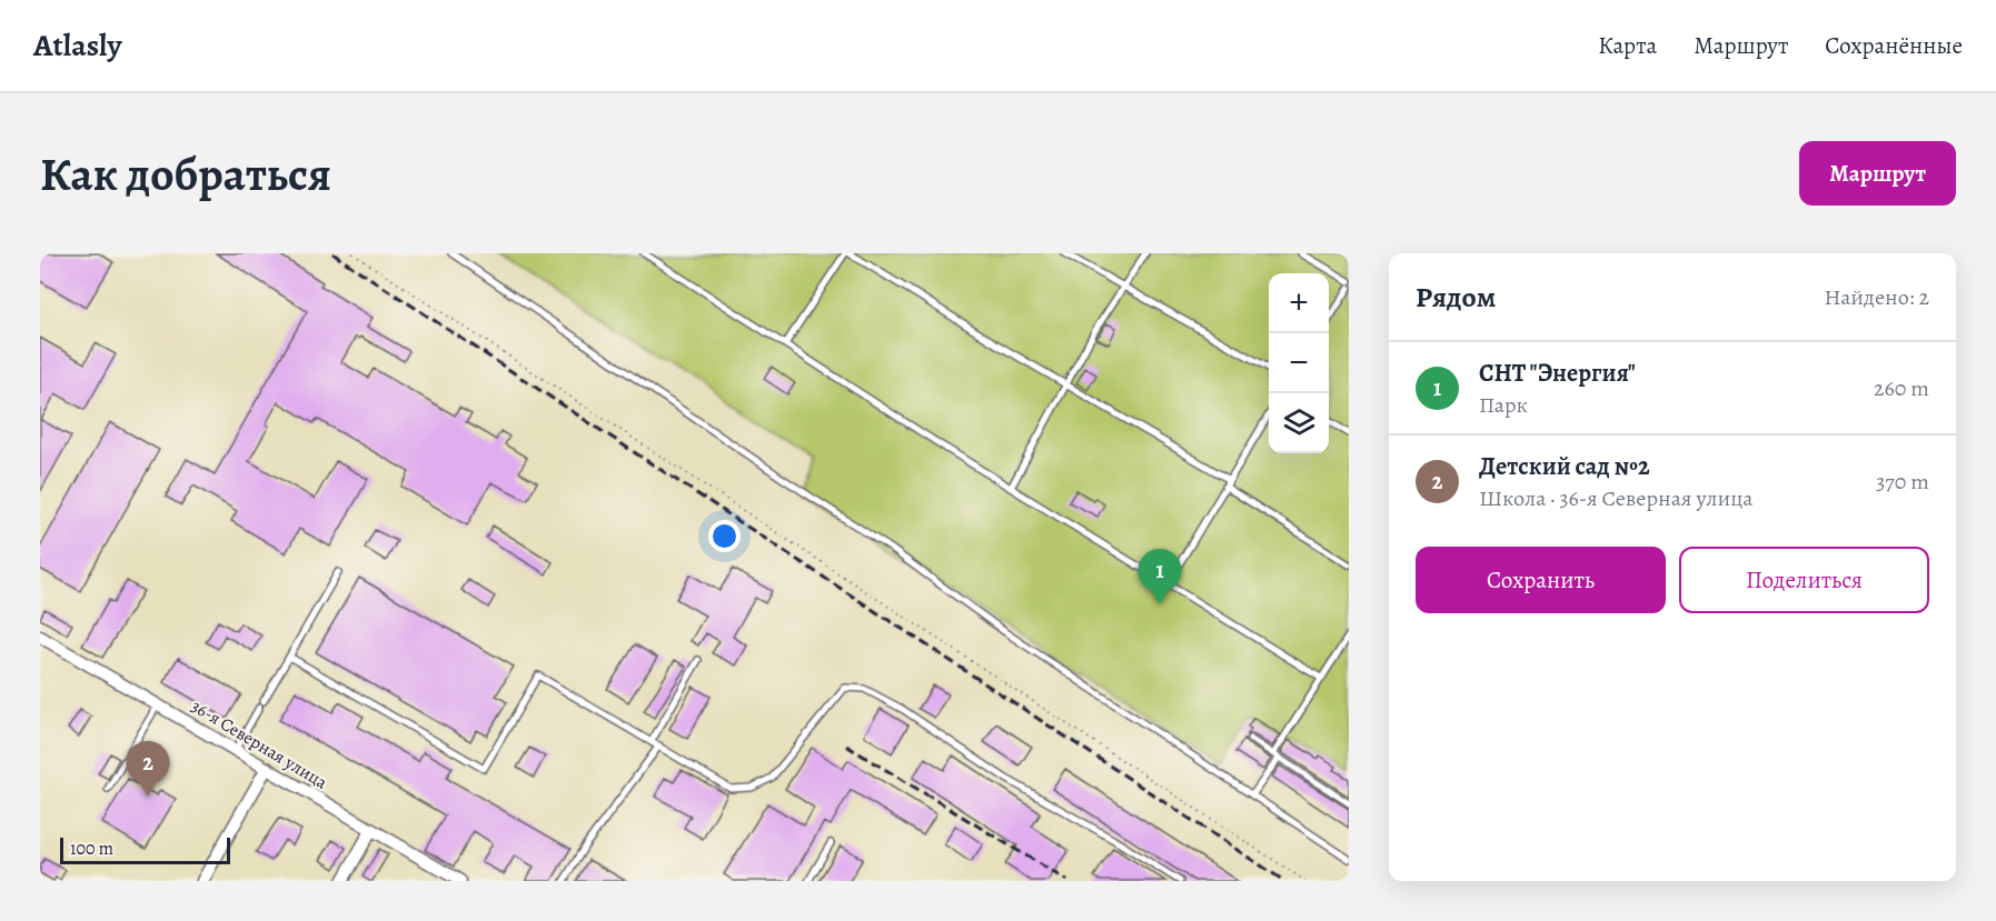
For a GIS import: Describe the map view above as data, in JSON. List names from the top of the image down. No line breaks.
{"streets":{"street":["36-я Северная улица"]},"scale_bar":"100 m","page":{"header":"Atlasly","nav":["Карта","Маршрут","Сохранённые"],"buttons":["Маршрут",["Сохранить","Поделиться"]],"title":"Как добраться","heading":["Рядом","Найдено: 2"],"map_buttons":["+","−"],"list":[{"mark":"1","name":"СНТ \"Энергия\"","note":"Парк","value":"260 m"},{"mark":"2","name":"Детский сад №2","note":"Школа · 36-я Северная улица","value":"370 m"}],"pins":["1","2"],"scale":"100 m"}}
